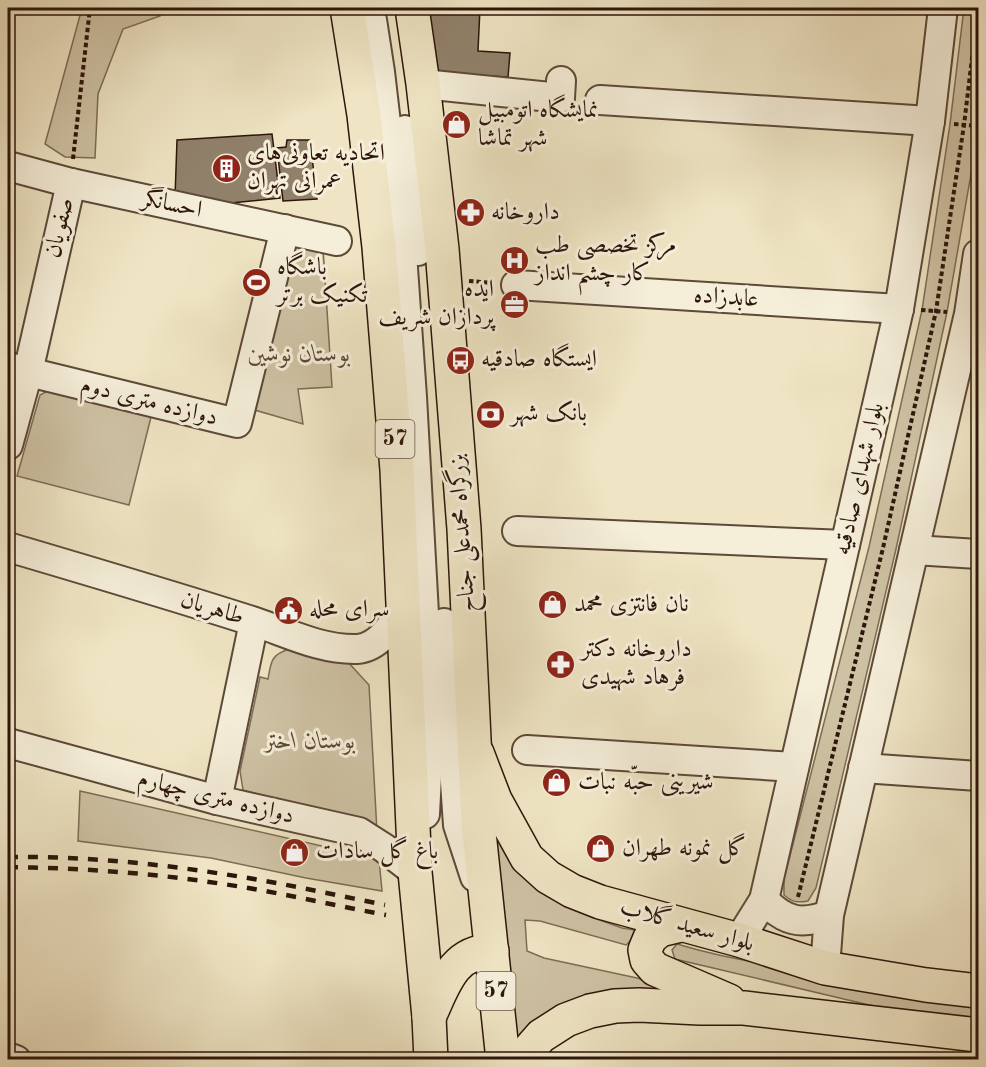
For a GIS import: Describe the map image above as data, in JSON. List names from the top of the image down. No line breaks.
{"streets":{"main road":["57","بزرگراه محمدعلی جناح","بلوار سعید گلاب"],"street":["احسانگر","صفویان","عابدزاده","دوازده متری دوم","بلوار شهدای صادقیه","طاهریان","دوازده متری چهارم"]},"crossings":[["احسانگر","صفویان"],["احسانگر","دوازده متری دوم"],["صفویان","دوازده متری دوم"],["عابدزاده","بلوار شهدای صادقیه"],["57","طاهریان"],["57","دوازده متری چهارم"],["بلوار شهدای صادقیه","بلوار سعید گلاب"],["بزرگراه محمدعلی جناح","بلوار سعید گلاب"]],"parks":["بوستان نوشین","بوستان اختر"],"places":{"shop":["نمایشگاه اتومبیل شهر تماشا","نان فانتزی محمد","شیرینی حبّه نبات","گل نمونه طهران","باغ گل سادات"],"building":["اتحادیه تعاونی‌های عمرانی تهران"],"pharmacy":["داروخانه","داروخانه دکتر فرهاد شهیدی"],"hospital":["مرکز تخصصی طب کار چشم انداز"],"sports":["باشگاه تکنیک برتر"],"office":["ایده پردازان شریف"],"bus stop":["ایستگاه صادقیه"],"bank":["بانک شهر"],"public building":["سرای محله"]}}
